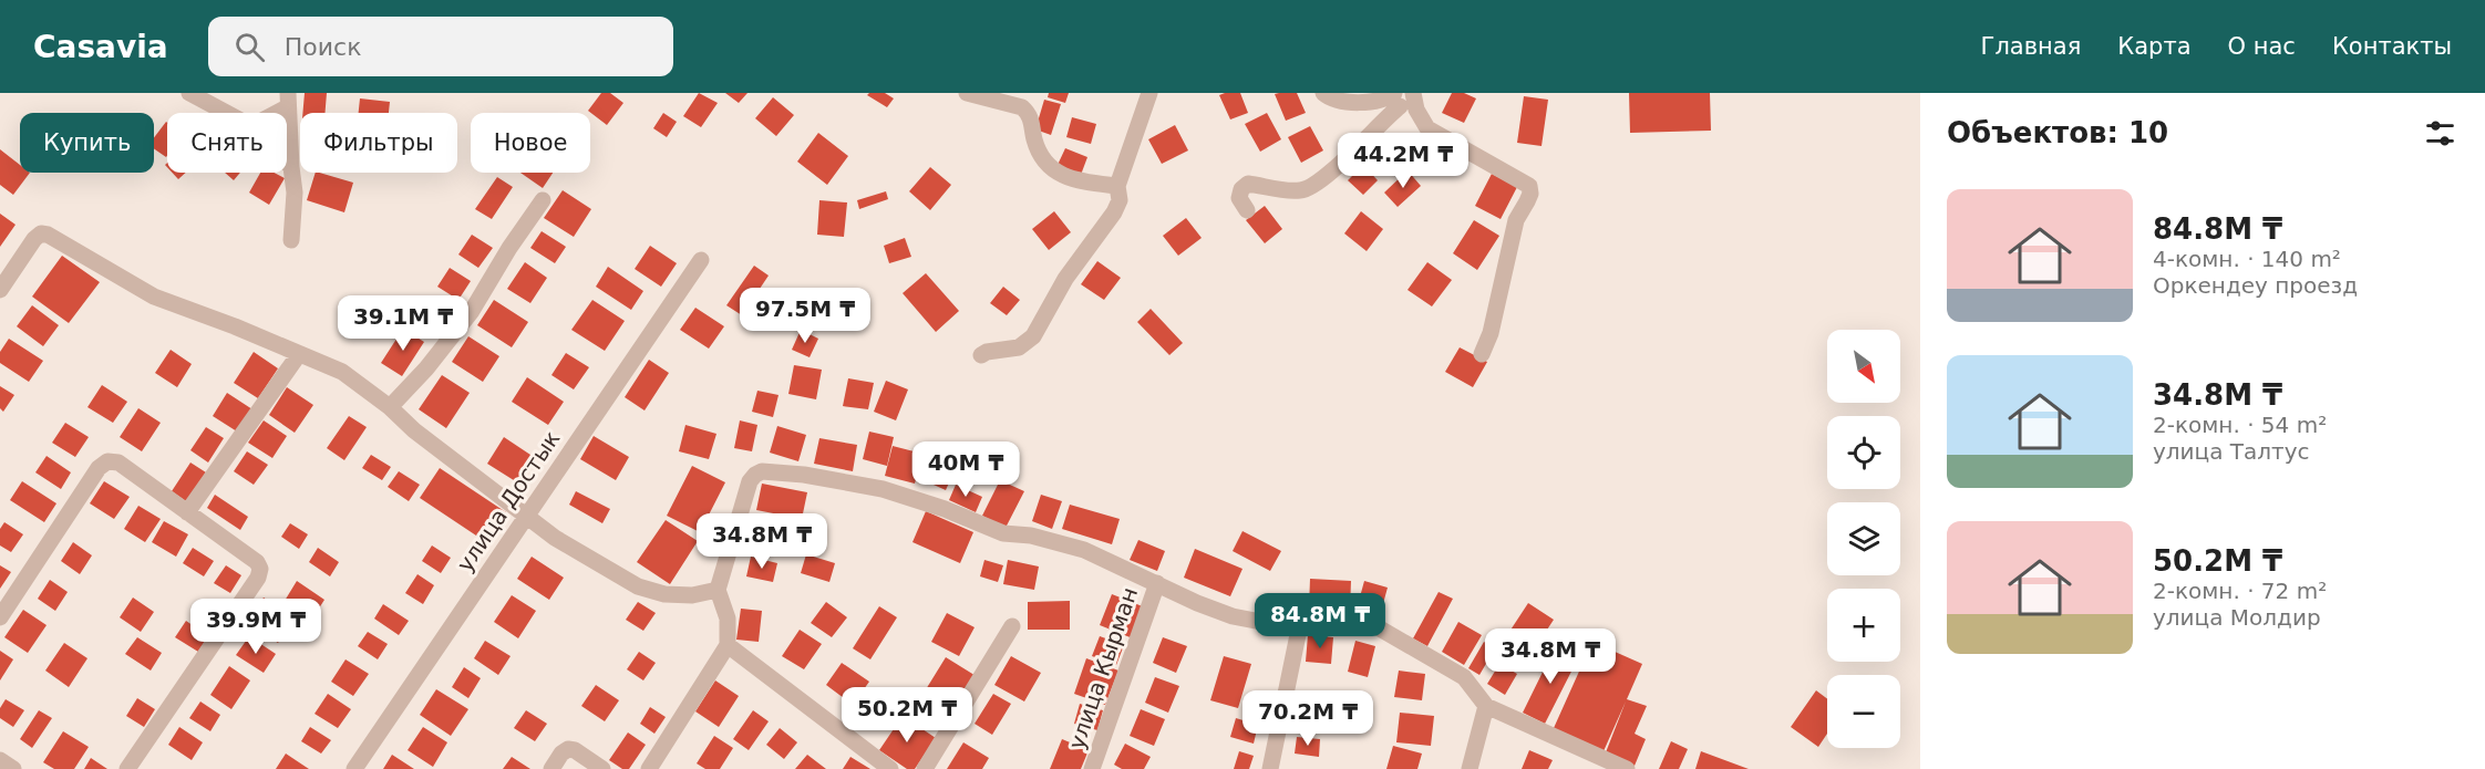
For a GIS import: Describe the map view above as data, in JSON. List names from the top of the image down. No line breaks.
{"streets":{"street":["улица Достык","улица Кырман"]},"north":"bottom right","page":{"header":"Casavia","search":"Поиск","nav":["Главная","Карта","О нас","Контакты"],"heading":"Объектов: 10","chip":["Купить","Снять","Фильтры","Новое"],"price":["44.2M ₸","97.5M ₸","39.1M ₸","40M ₸","34.8M ₸","84.8M ₸","39.9M ₸","34.8M ₸","50.2M ₸","70.2M ₸"],"list":[{"name":"84.8M ₸","note":"4-комн. · 140 m² · Оркендеу проезд"},{"name":"34.8M ₸","note":"2-комн. · 54 m² · улица Талтус"},{"name":"50.2M ₸","note":"2-комн. · 72 m² · улица Молдир"}],"map_buttons":["+","−"]}}
